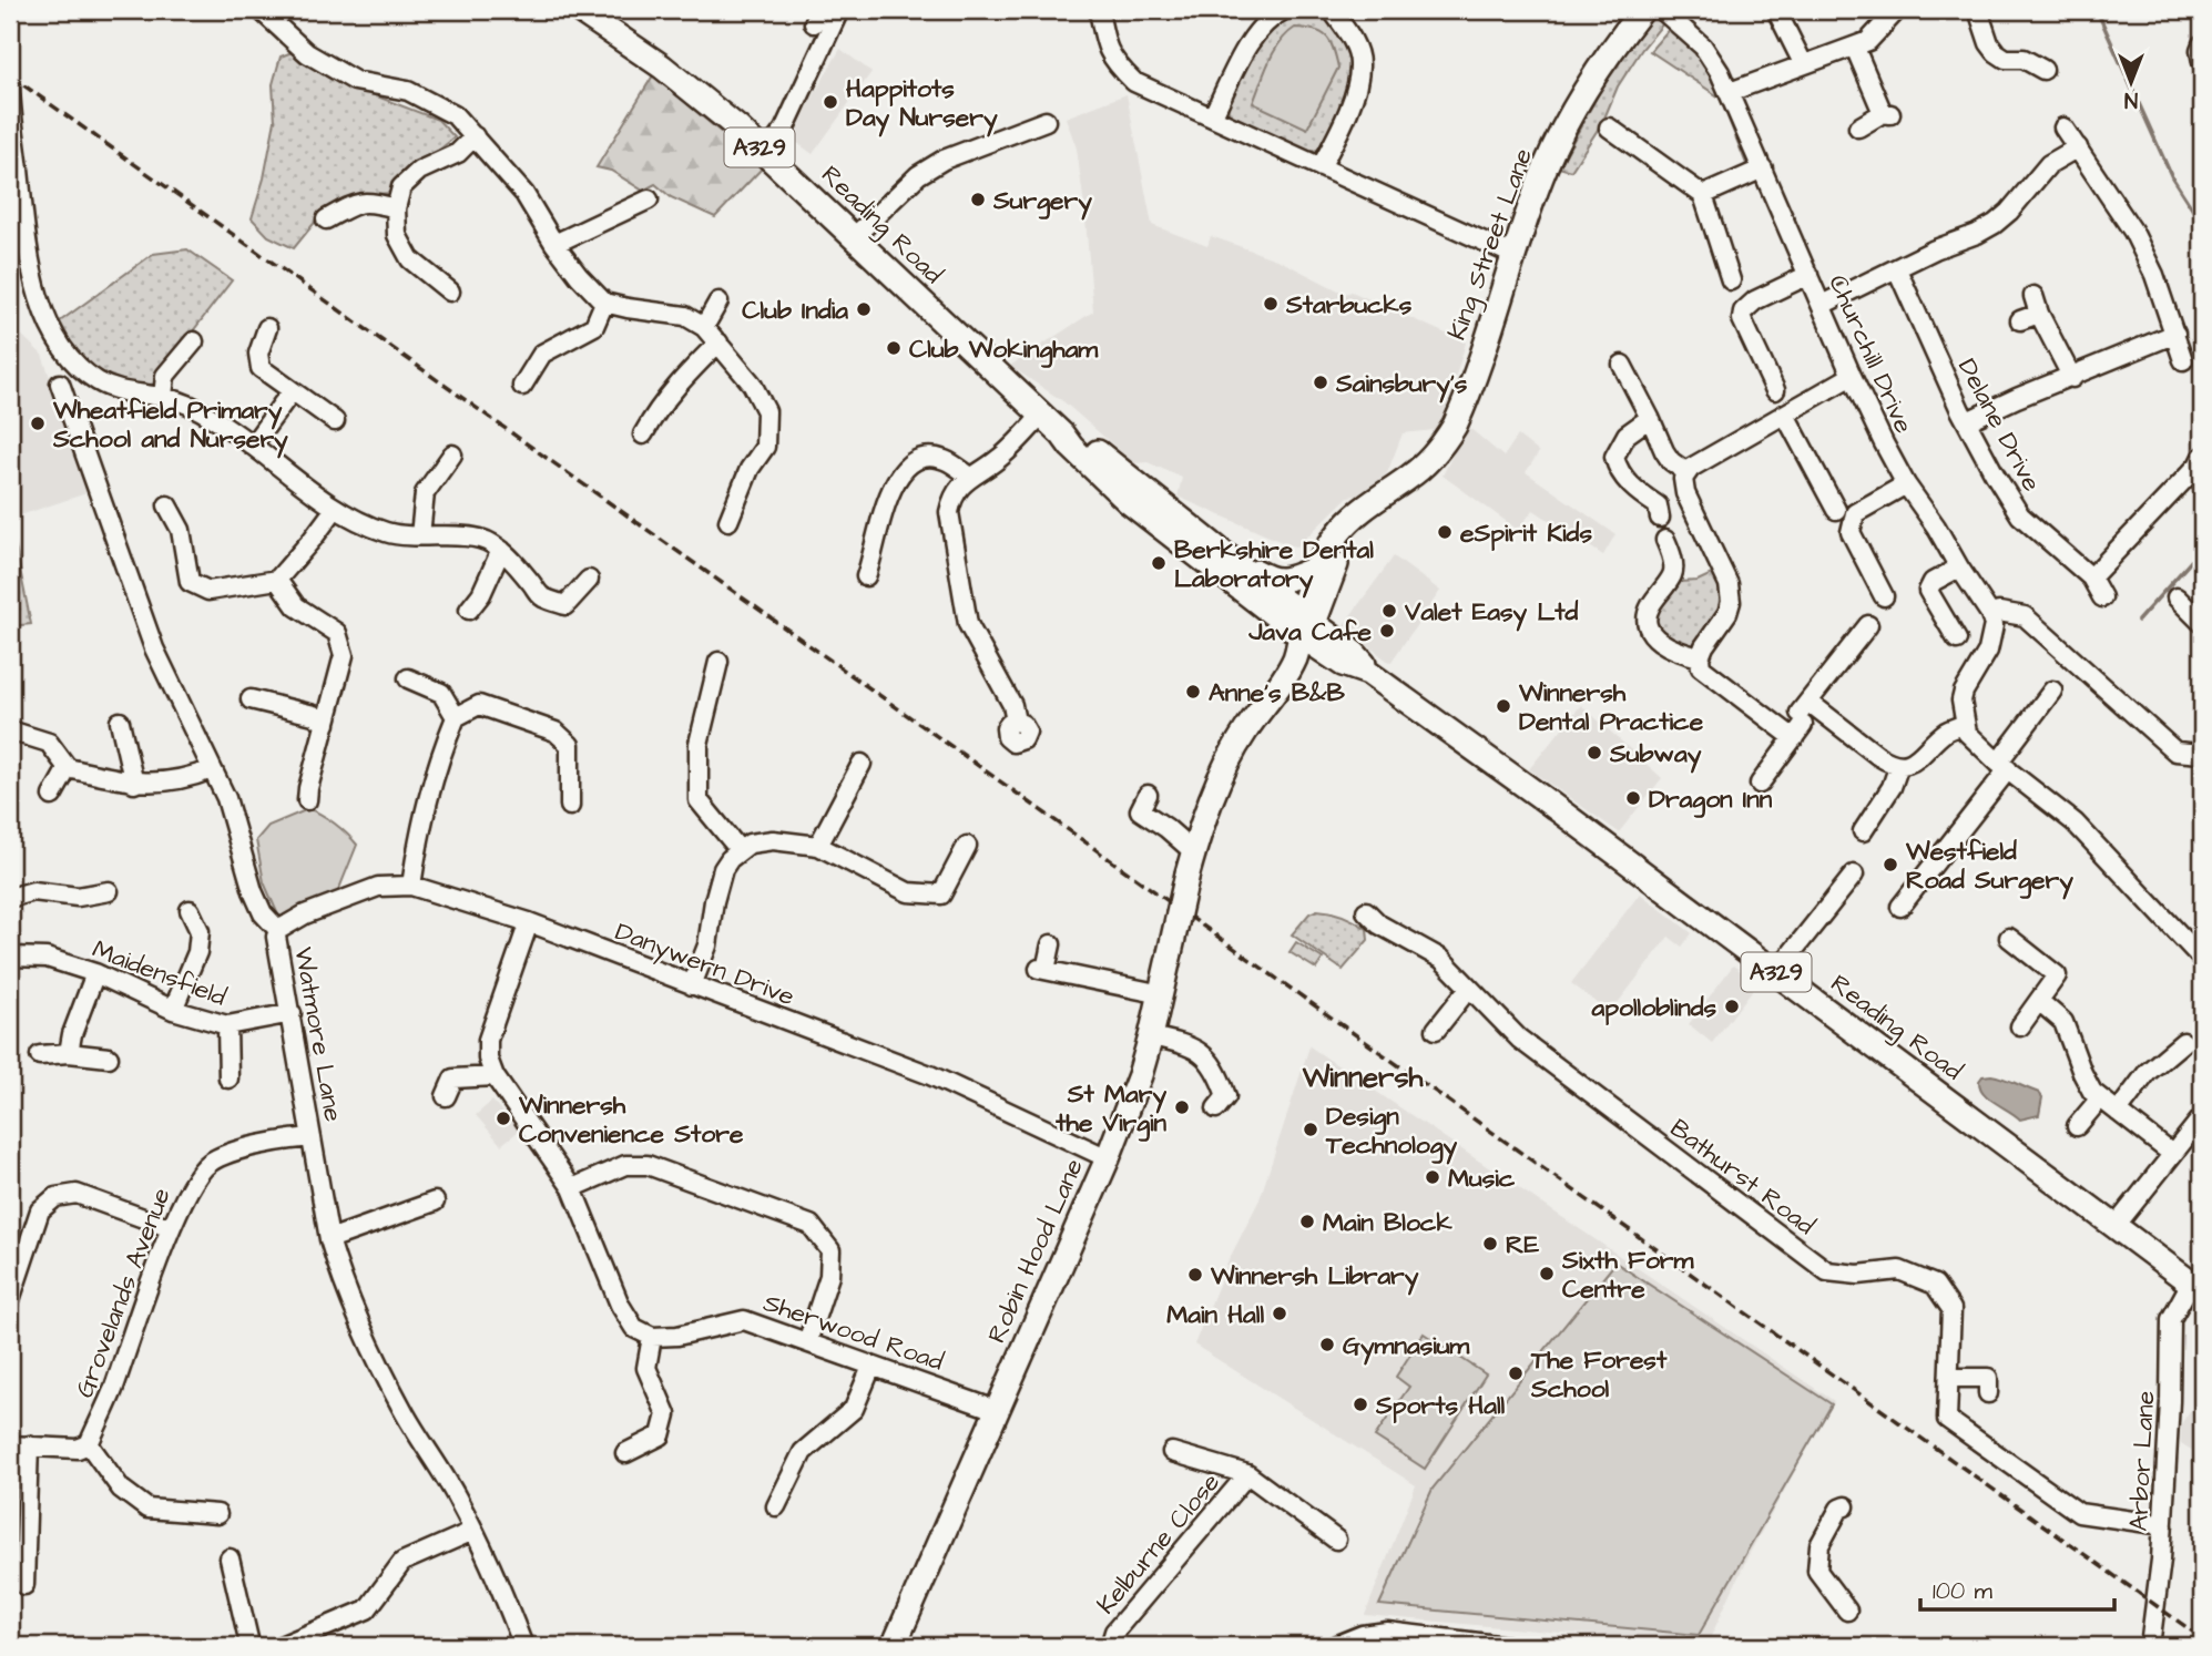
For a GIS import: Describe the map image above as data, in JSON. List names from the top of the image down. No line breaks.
{"streets":{"main road":["A329","Reading Road","King Street Lane","Robin Hood Lane"],"street":["Churchill Drive","Delane Drive","Danywern Drive","Maidensfield","Watmore Lane","Bathurst Road","Grovelands Avenue","Sherwood Road","Arbor Lane","Kelburne Close"]},"crossings":[["Reading Road","King Street Lane"],["Reading Road","Robin Hood Lane"],["Reading Road","Arbor Lane"],["King Street Lane","Robin Hood Lane"],["Danywern Drive","Watmore Lane"],["Danywern Drive","Robin Hood Lane"],["Maidensfield","Watmore Lane"],["Watmore Lane","Grovelands Avenue"],["Bathurst Road","Arbor Lane"],["Robin Hood Lane","Sherwood Road"]],"districts":["Winnersh"],"places":["Happitots Day Nursery","Surgery","Starbucks","Club India","Club Wokingham","Sainsbury's","Wheatfield Primary School and Nursery","eSpirit Kids","Berkshire Dental Laboratory","Valet Easy Ltd","Java Cafe","Anne's B&B","Winnersh Dental Practice","Subway","Dragon Inn","Westfield Road Surgery","apolloblinds","St Mary the Virgin","Winnersh Convenience Store","Design Technology","Music","Main Block","RE","Sixth Form Centre","Winnersh Library","Main Hall","Gymnasium","The Forest School","Sports Hall"],"scale_bar":"100 m","north":"bottom"}
